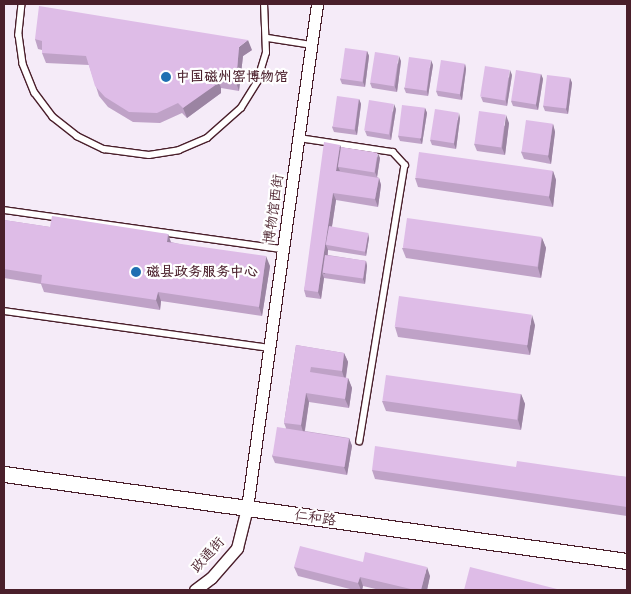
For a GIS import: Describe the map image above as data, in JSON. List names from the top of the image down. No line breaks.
{"streets":{"street":["博物馆西街","仁和路","政通街"]},"crossings":[["博物馆西街","仁和路"],["博物馆西街","政通街"],["仁和路","政通街"]],"places":["中国磁州窑博物馆","磁县政务服务中心"]}
